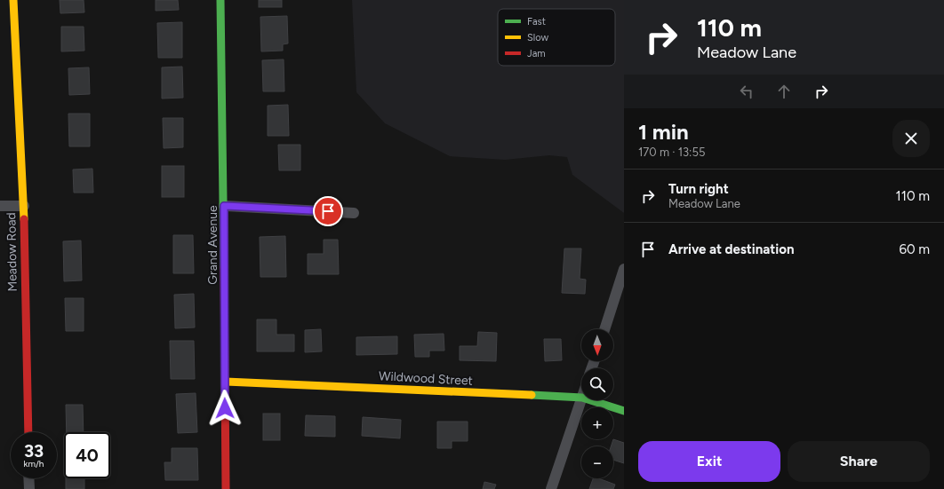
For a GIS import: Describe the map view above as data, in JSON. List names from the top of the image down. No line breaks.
{"streets":{"street":["Grand Avenue","Meadow Road","Wildwood Street"]},"crossings":[["Grand Avenue","Wildwood Street"]],"legend":["Fast","Slow","Jam"],"north":"bottom","page":{"turn":["110 m","Meadow Lane"],"heading":["1 min","170 m · 13:55"],"list":[{"name":"Turn right","note":"Meadow Lane","value":"110 m"},{"name":"Arrive at destination","value":"60 m"}],"map_buttons":["+","−"],"speed":"33 km/h","limit":"40","buttons":["Exit","Share"]}}
